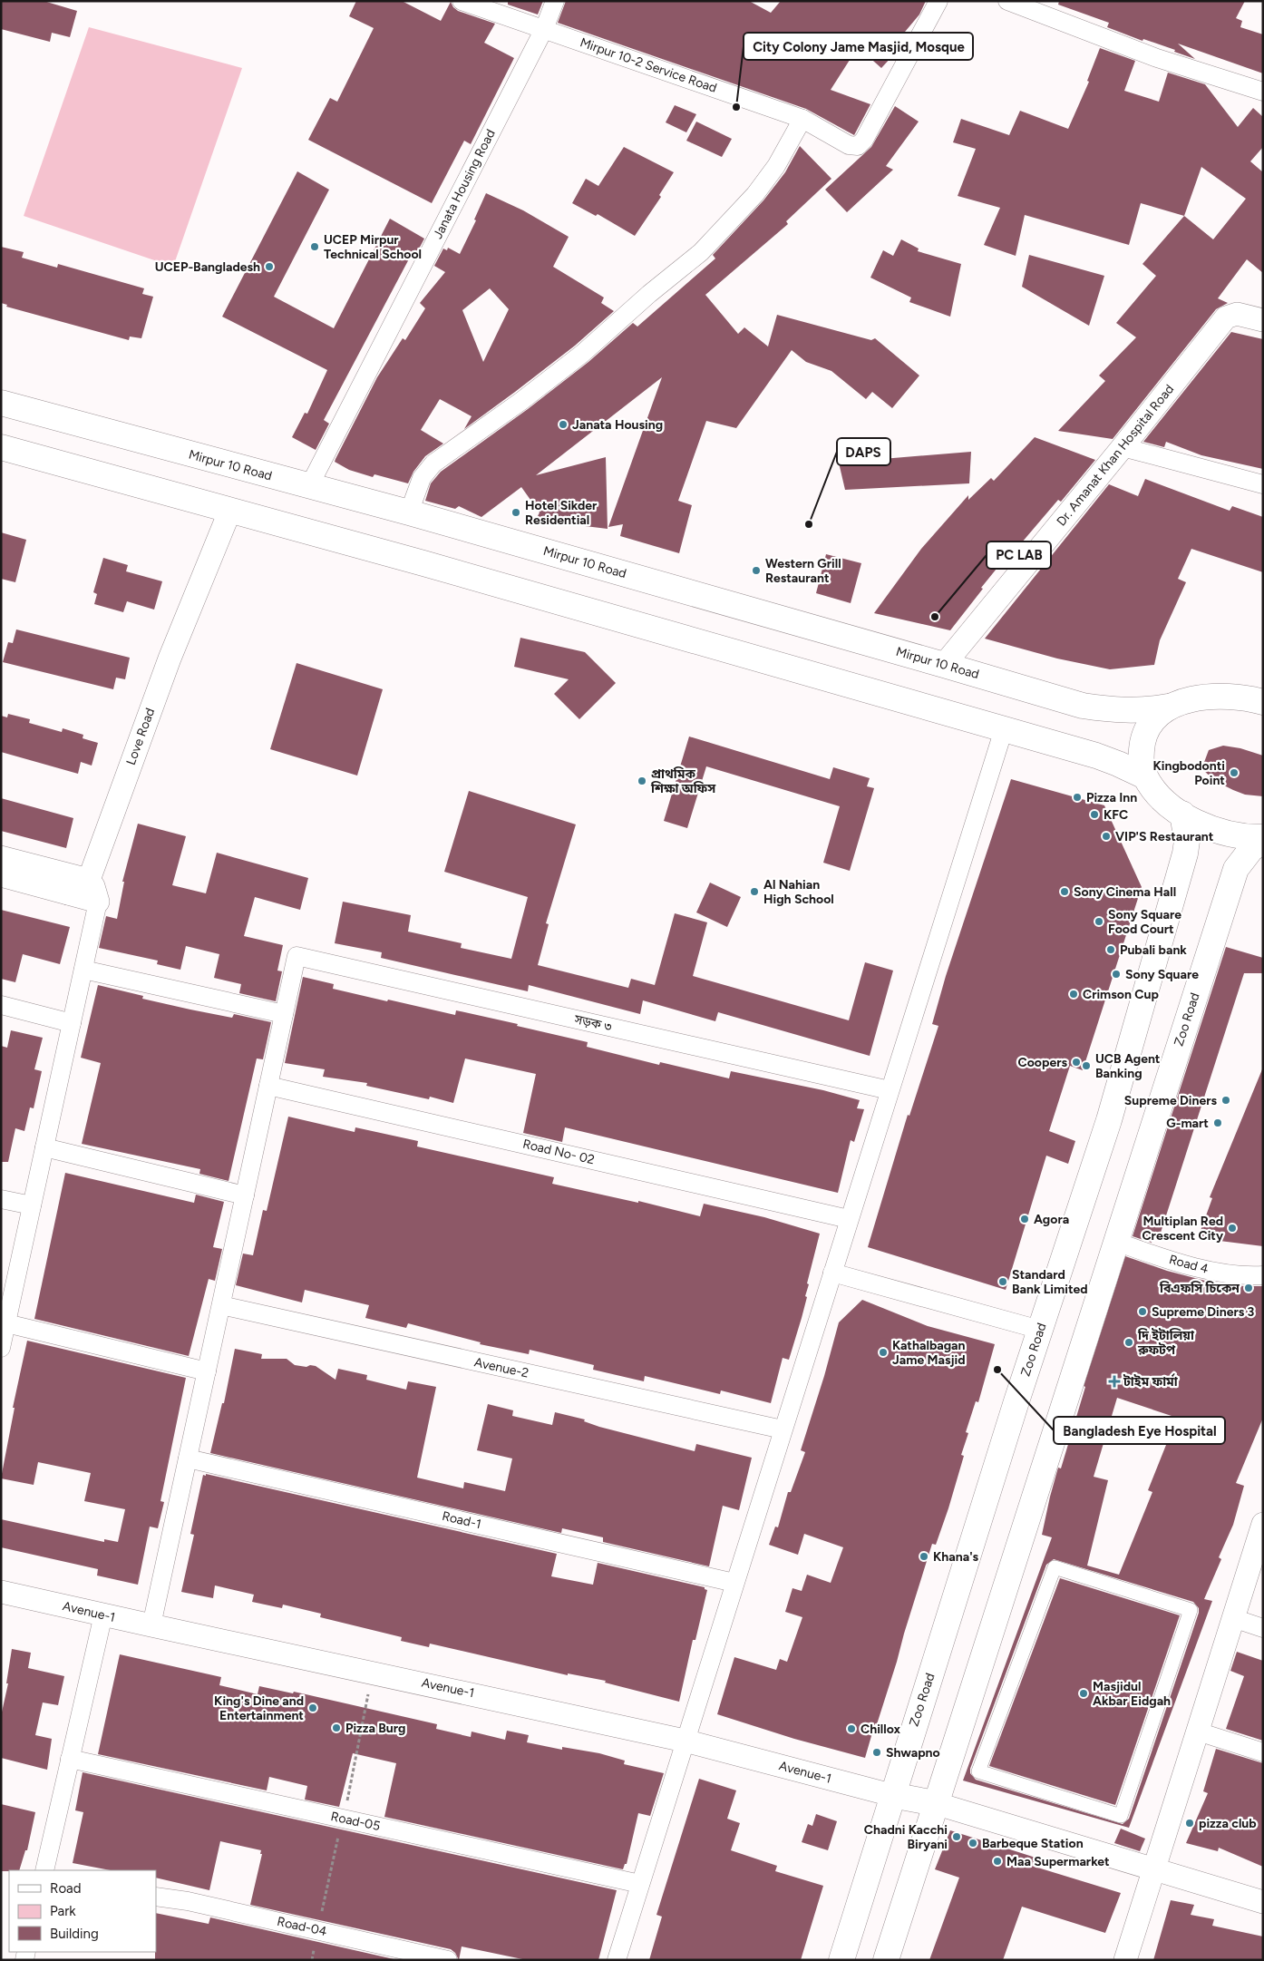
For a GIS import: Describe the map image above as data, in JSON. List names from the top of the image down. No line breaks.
{"streets":{"main road":["Mirpur 10 Road","Zoo Road"],"street":["Mirpur 10-2 Service Road","Janata Housing Road","Dr. Amanat Khan Hospital Road","Love Road","সড়ক ৩","Road No- 02","Road 4","Avenue-2","Road-1","Avenue-1","Road-05","Road-04"]},"crossings":[["Mirpur 10-2 Service Road","Janata Housing Road"],["Janata Housing Road","Mirpur 10 Road"],["Dr. Amanat Khan Hospital Road","Mirpur 10 Road"],["Zoo Road","Road 4"],["Zoo Road","Avenue-1"]],"places":{"other":["City Colony Jame Masjid, Mosque","UCEP Mirpur Technical School","UCEP-Bangladesh","Janata Housing","Hotel Sikder Residential","DAPS","Western Grill Restaurant","PC LAB","Kingbodonti Point","প্রাথমিক শিক্ষা অফিস","Pizza Inn","KFC","VIP'S Restaurant","Al Nahian High School","Sony Cinema Hall","Sony Square Food Court","Pubali bank","Sony Square","Crimson Cup","Coopers","UCB Agent Banking","Supreme Diners","G-mart","Agora","Multiplan Red Crescent City","Standard Bank Limited","বিএফসি চিকেন","Supreme Diners 3","দি ইটালিয়া রুফটপ","Kathalbagan Jame Masjid","Bangladesh Eye Hospital","Khana's","Masjidul Akbar Eidgah","King's Dine and Entertainment","Pizza Burg","Chillox","Shwapno","pizza club","Chadni Kacchi Biryani","Barbeque Station","Maa Supermarket"],"health":["টাইম ফার্মা"]},"legend":["Road","Park","Building"]}
